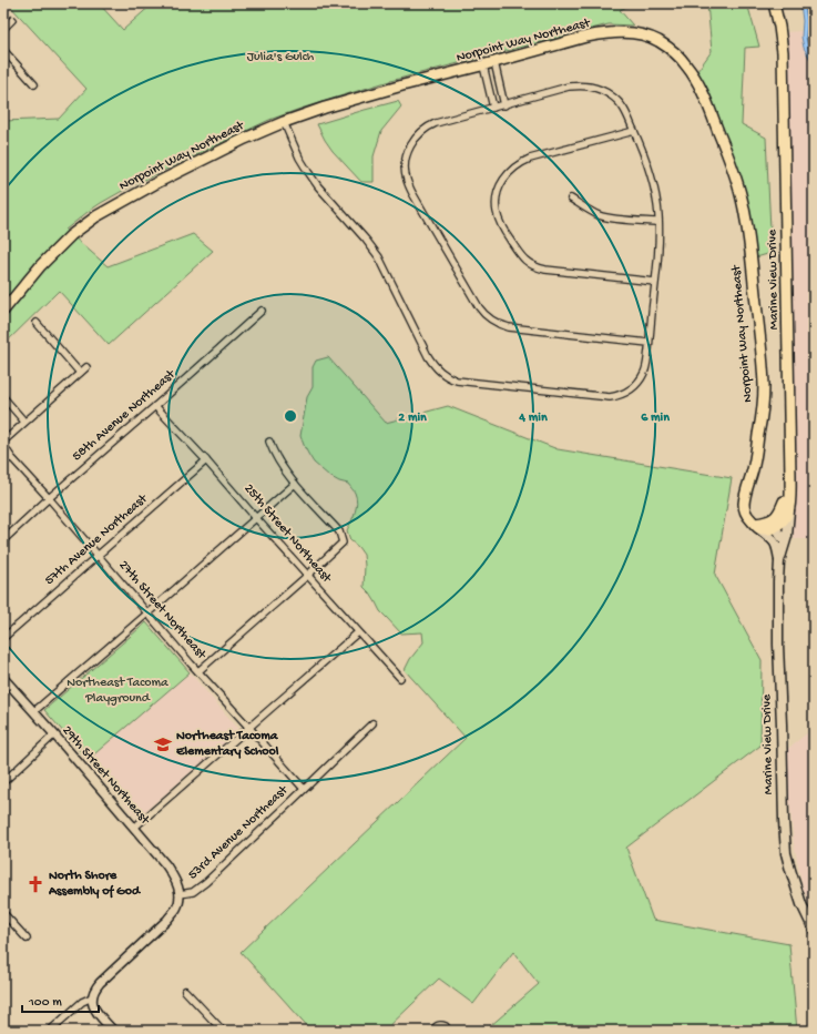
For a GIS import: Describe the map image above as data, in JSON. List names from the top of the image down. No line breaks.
{"streets":{"main road":["Norpoint Way Northeast","Marine View Drive"],"street":["58th Avenue Northeast","25th Street Northeast","57th Avenue Northeast","27th Street Northeast","29th Street Northeast","53rd Avenue Northeast"]},"crossings":[["58th Avenue Northeast","25th Street Northeast"],["58th Avenue Northeast","27th Street Northeast"],["25th Street Northeast","57th Avenue Northeast"],["57th Avenue Northeast","27th Street Northeast"],["27th Street Northeast","53rd Avenue Northeast"],["29th Street Northeast","53rd Avenue Northeast"]],"parks":["Julia's Gulch","Northeast Tacoma Playground"],"places":{"school or university":["Northeast Tacoma Elementary School"],"church":["North Shore Assembly of God"]},"scale_bar":"100 m","rings":["2 min","4 min","6 min"]}
